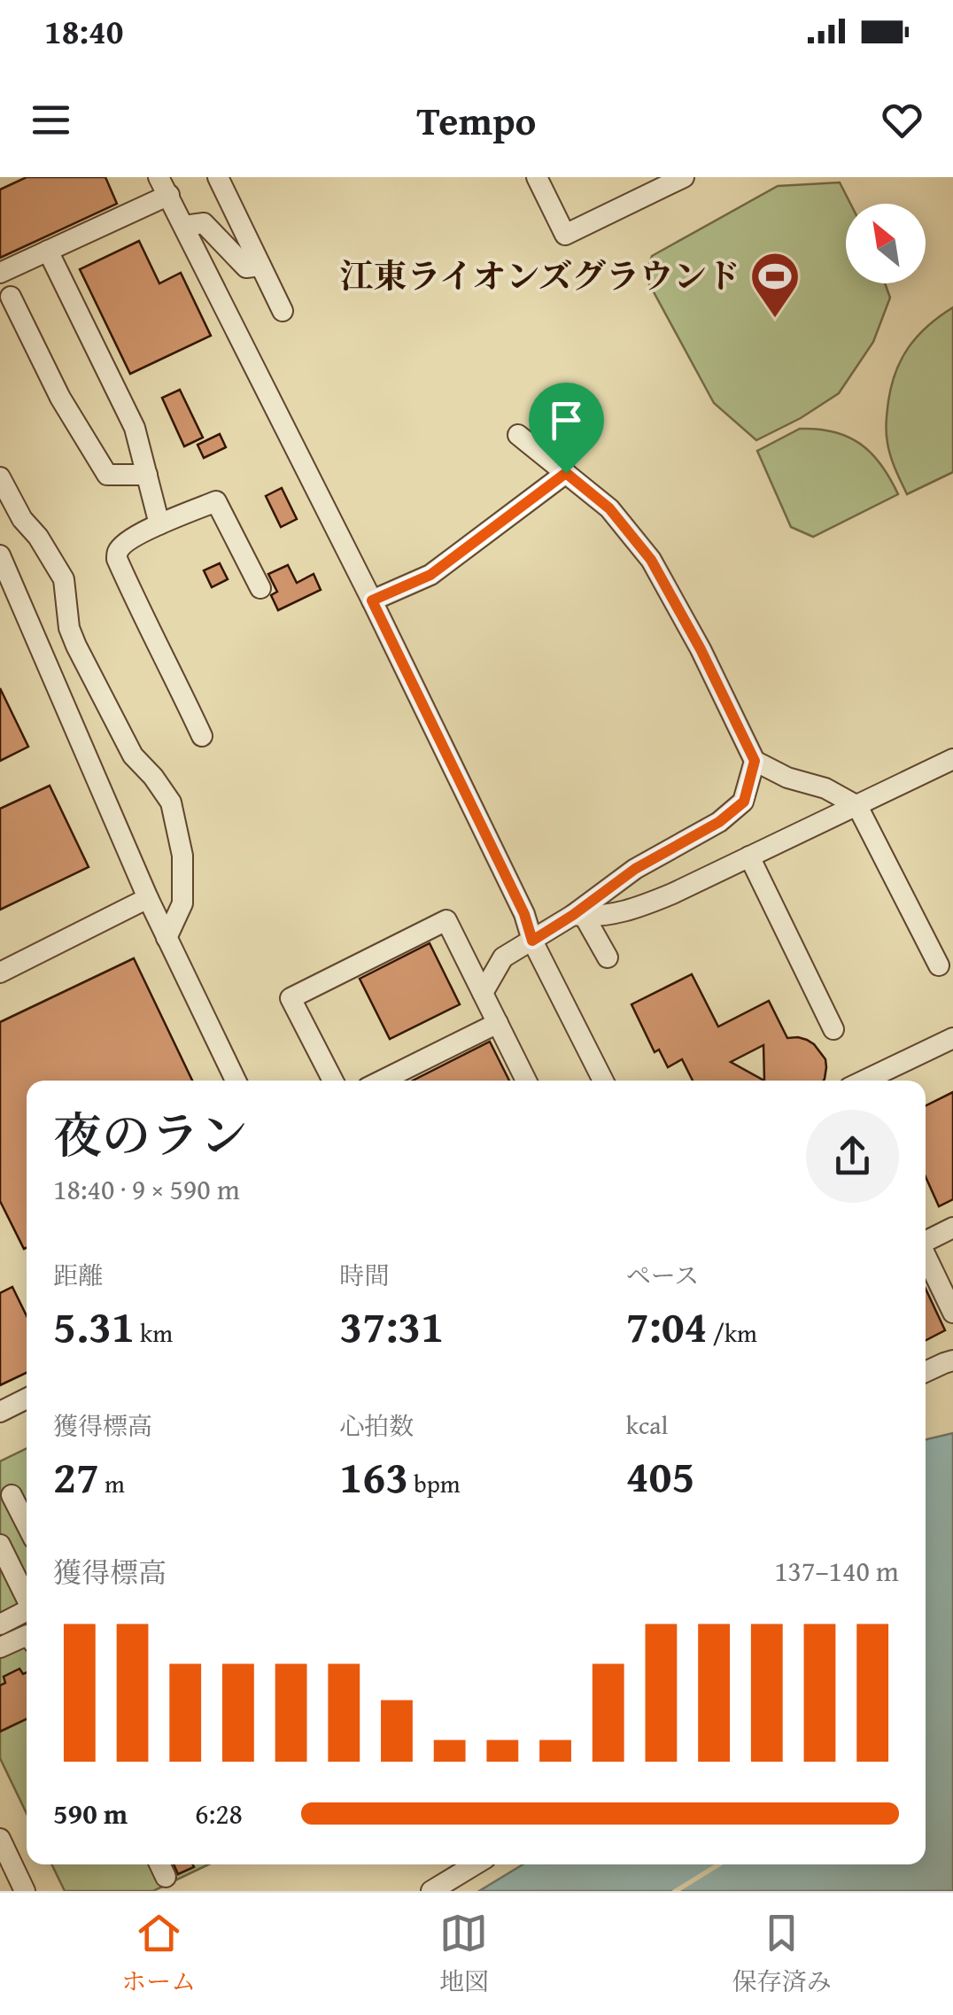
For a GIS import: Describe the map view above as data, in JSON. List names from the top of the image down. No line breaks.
{"places":{"sports":["江東ライオンズグラウンド"]},"north":"top left","page":{"status":"18:40","header":"Tempo","heading":["夜のラン","18:40 · 9 × 590 m"],"stats":[["距離","5.31 km"],["時間","37:31"],["ペース","7:04 /km"],["獲得標高","27 m"],["心拍数","163 bpm"],["kcal","405"]],"chart":["獲得標高","137–140 m"],"list":[{"name":"590 m","note":"6:28"}],"tabs":["ホーム","地図","保存済み"]}}
